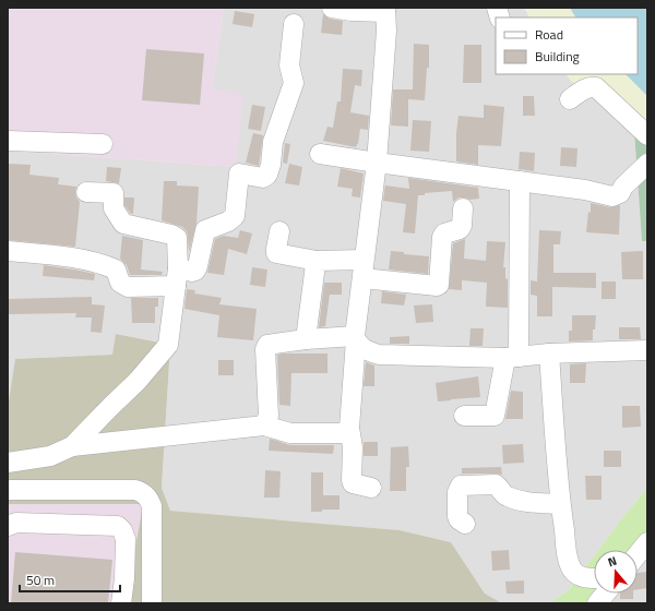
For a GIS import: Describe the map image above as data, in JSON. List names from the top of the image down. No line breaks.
{"legend":["Road","Building"],"scale_bar":"50 m","north":"top"}
